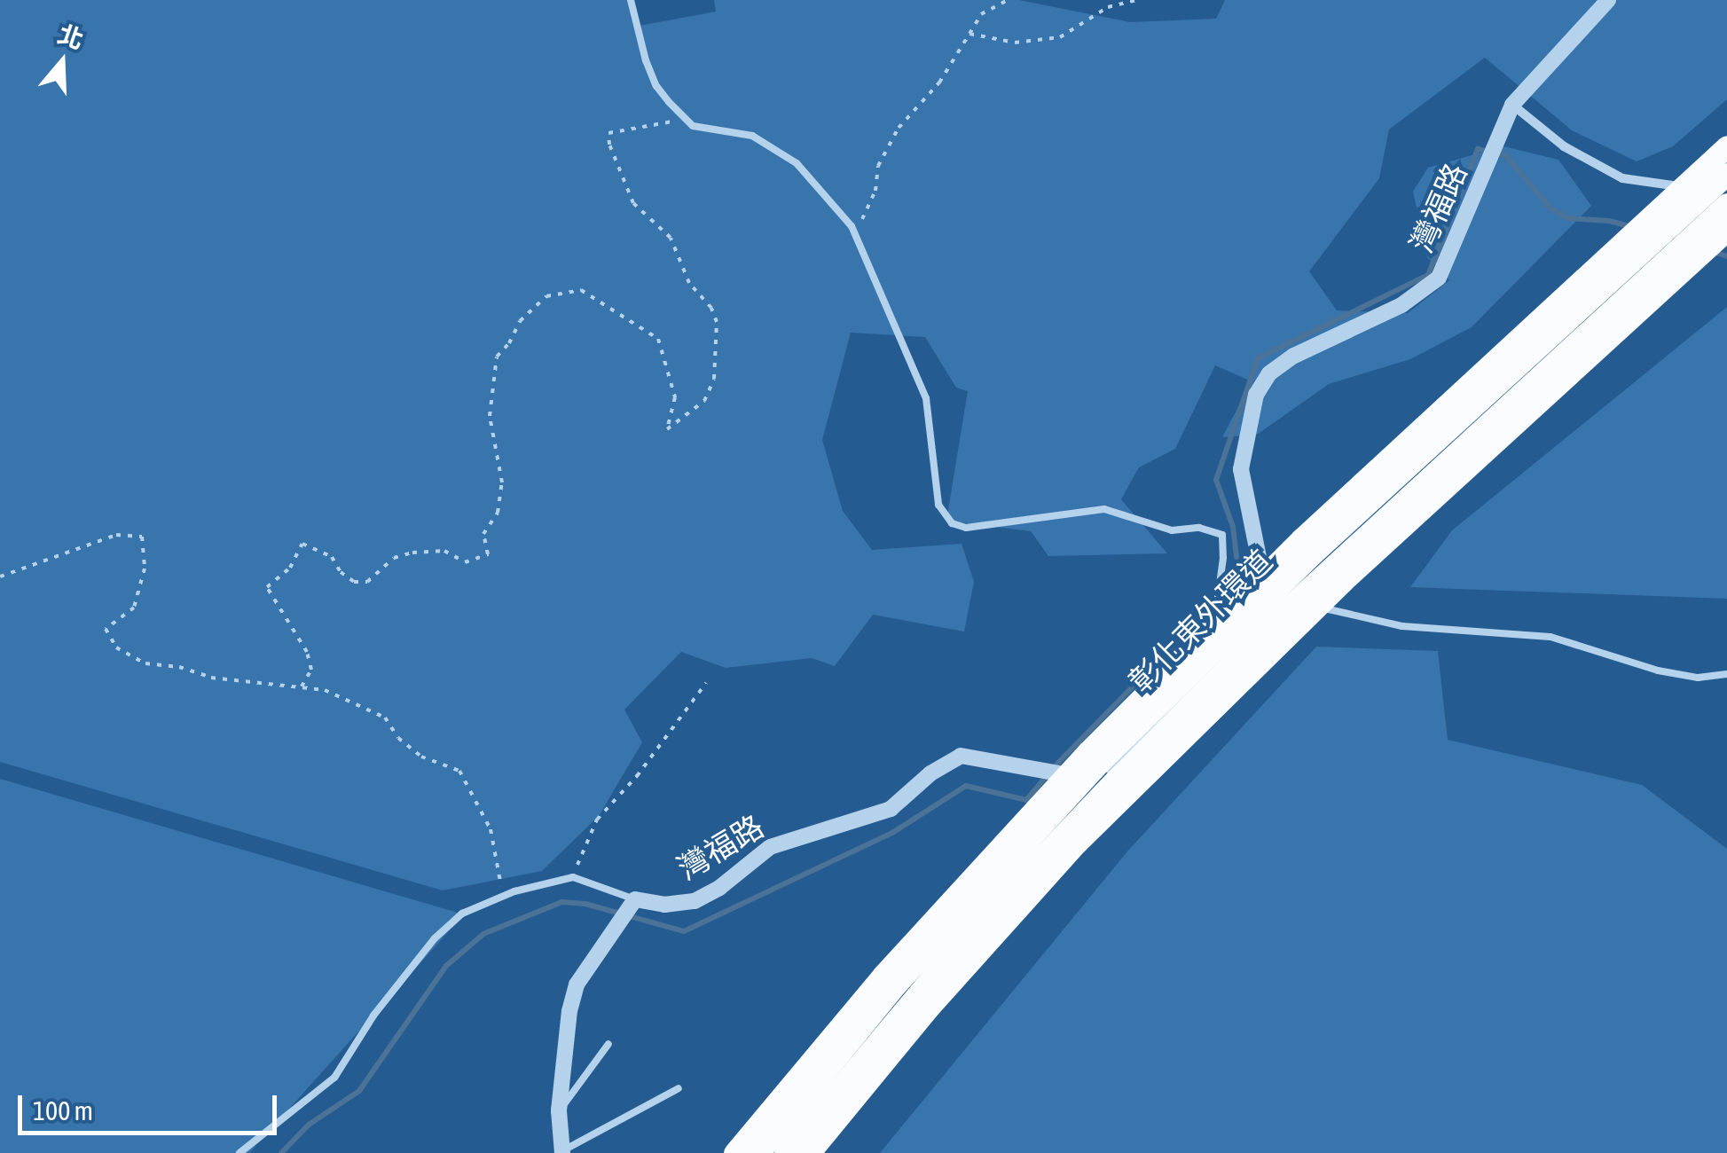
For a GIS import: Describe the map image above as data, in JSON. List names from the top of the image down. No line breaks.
{"streets":{"main road":["彰化東外環道"],"street":["灣福路"]},"scale_bar":"100 m","north":"top"}
